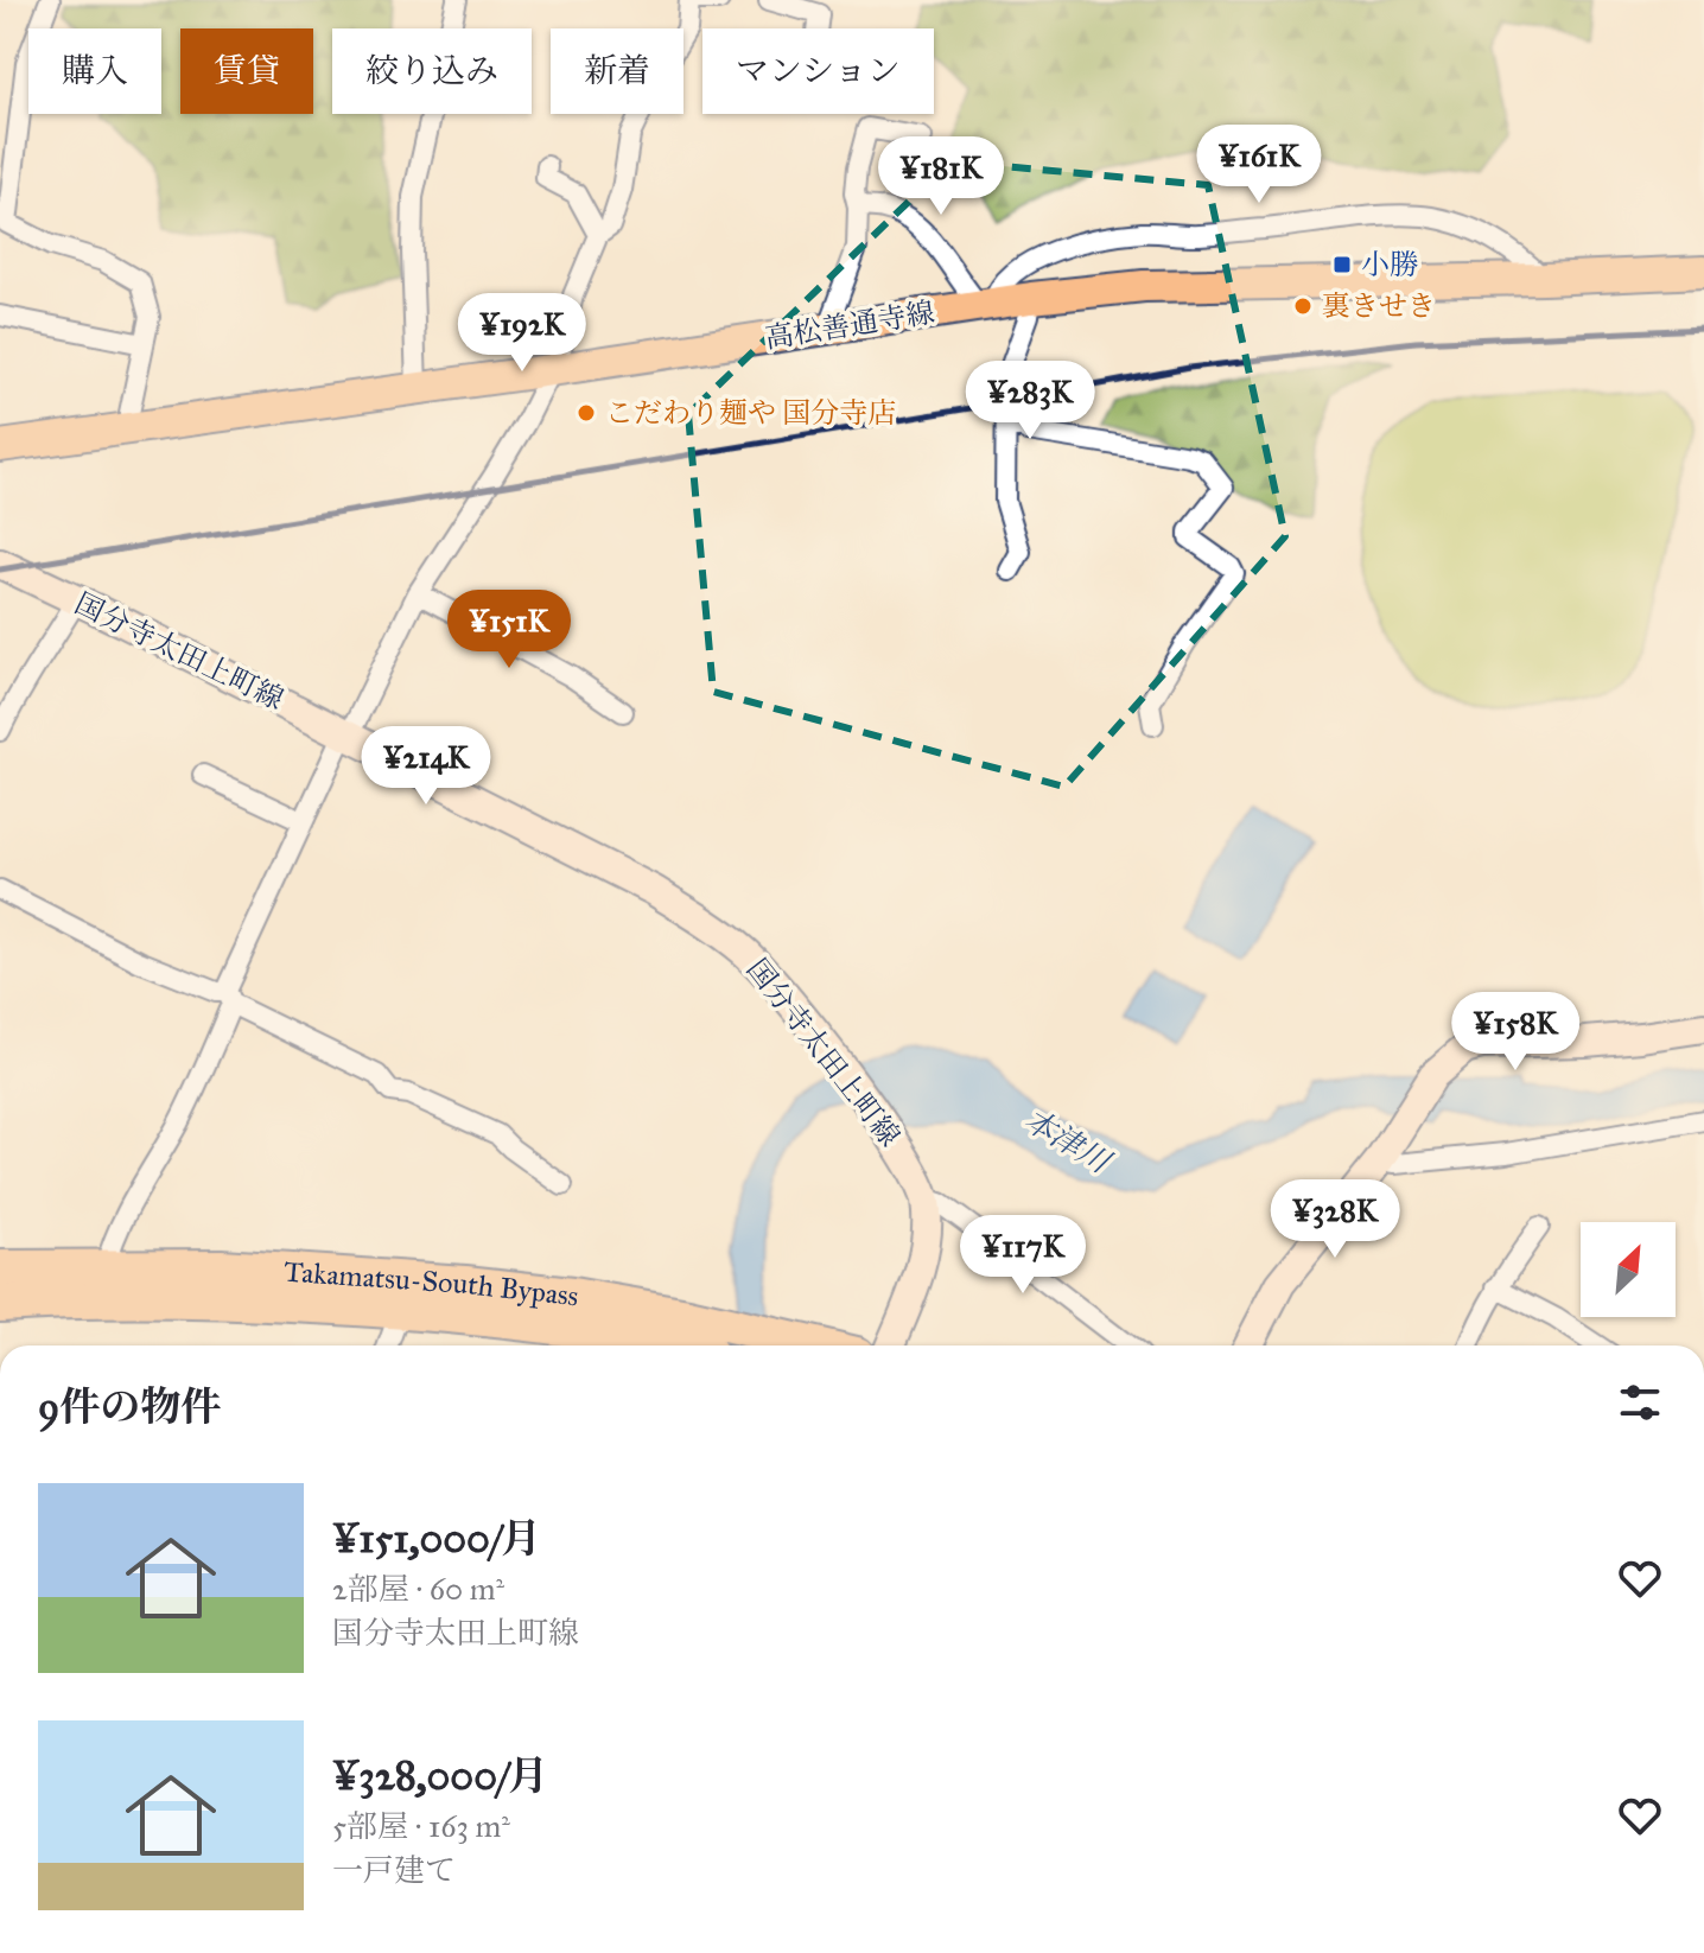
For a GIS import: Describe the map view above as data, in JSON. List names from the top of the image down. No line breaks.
{"streets":{"highway":["Takamatsu-South Bypass"],"main road":["高松善通寺線","国分寺太田上町線"]},"water":["本津川"],"places":{"transit":["小勝"],"other":["裏きせき","こだわり麺や 国分寺店"]},"north":"top right","page":{"chip":["購入","賃貸","絞り込み","新着","マンション"],"price":["¥161K","¥181K","¥192K","¥283K","¥151K","¥214K","¥158K","¥328K","¥117K"],"heading":"9件の物件","list":[{"name":"¥151,000/月","note":"2部屋 · 60 m² · 国分寺太田上町線"},{"name":"¥328,000/月","note":"5部屋 · 163 m² · 一戸建て"}]}}
